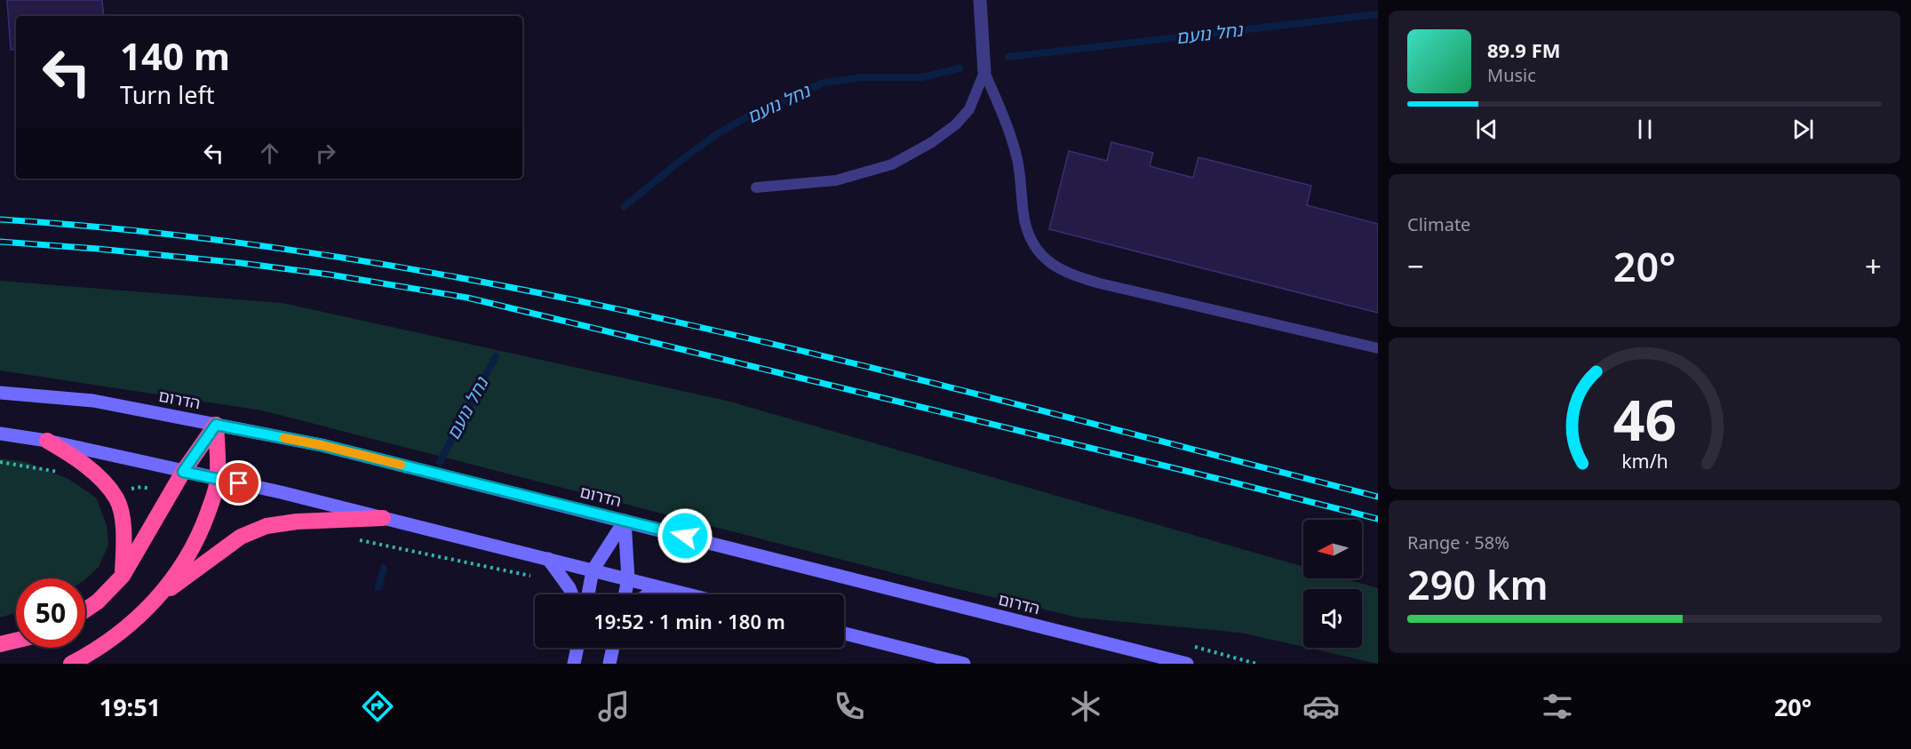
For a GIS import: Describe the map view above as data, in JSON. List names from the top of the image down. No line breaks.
{"streets":{"main road":["הדרום"]},"water":["נחל נועם"],"north":"left","page":{"turn":["140 m","Turn left"],"song":["89.9 FM","Music"],"tile":["Climate",["Range · 58%","290 km"]],"heat":["−","20°","+"],"limit":"50","trip":"19:52 · 1 min · 180 m","tabs":["19:51","20°"],"gauge":["46","km/h"]}}
